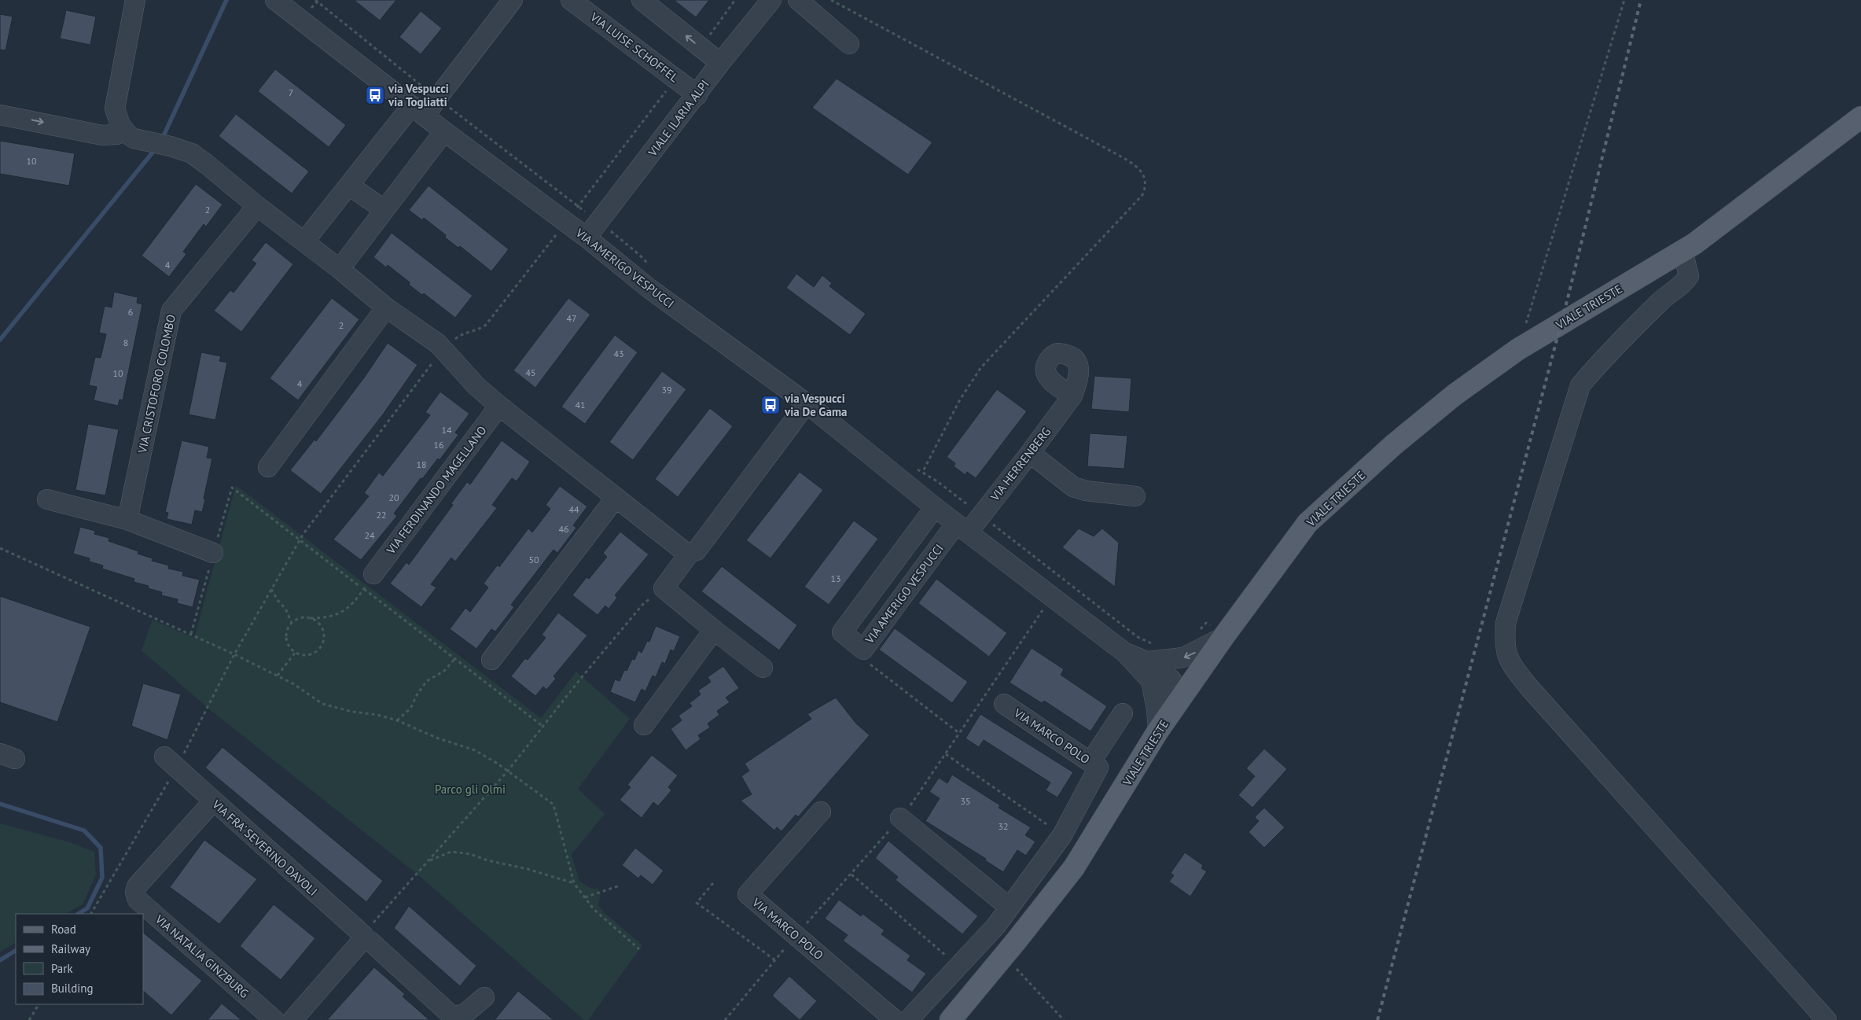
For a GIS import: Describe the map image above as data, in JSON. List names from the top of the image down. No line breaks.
{"streets":{"main road":["VIALE TRIESTE"],"street":["VIA LUISE SCHOFFEL","VIALE ILARIA ALPI","VIA AMERIGO VESPUCCI","VIA CRISTOFORO COLOMBO","VIA HERRENBERG","VIA FERDINANDO MAGELLANO","VIA MARCO POLO","VIA FRA' SEVERINO DAVOLI","VIA NATALIA GINZBURG"]},"crossings":[["VIA LUISE SCHOFFEL","VIALE ILARIA ALPI"],["VIALE ILARIA ALPI","VIA AMERIGO VESPUCCI"],["VIA AMERIGO VESPUCCI","VIALE TRIESTE"],["VIA AMERIGO VESPUCCI","VIA HERRENBERG"],["VIA FRA' SEVERINO DAVOLI","VIA NATALIA GINZBURG"]],"parks":["Parco gli Olmi"],"places":{"bus stop":["via Vespucci via Togliatti","via Vespucci via De Gama"]},"house_numbers":["7","10","2","4","6","47","2","8","43","45","10","4","39","41","14","16","18","20","44","22","46","24","50","13","35","32"],"legend":["Road","Railway","Park","Building"]}
